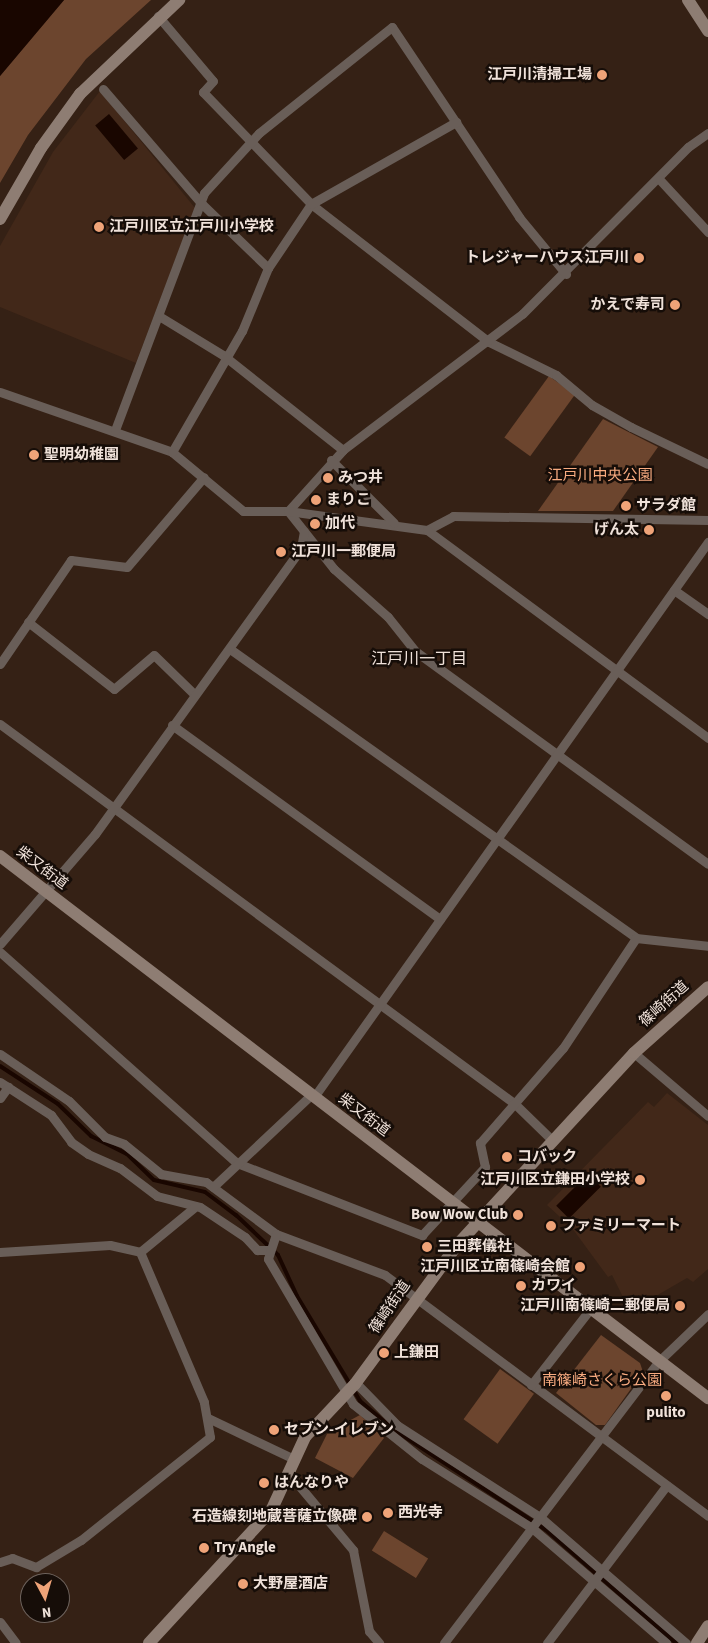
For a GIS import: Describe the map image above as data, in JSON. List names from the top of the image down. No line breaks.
{"streets":{"main road":["柴又街道","篠崎街道"]},"crossings":[["柴又街道","篠崎街道"]],"districts":["江戸川一丁目"],"parks":["江戸川中央公園","南篠崎さくら公園"],"places":["江戸川清掃工場","江戸川区立江戸川小学校","トレジャーハウス江戸川","かえで寿司","聖明幼稚園","みつ井","まりこ","サラダ館","加代","げん太","江戸川一郵便局","コバック","江戸川区立鎌田小学校","Bow Wow Club","ファミリーマート","三田葬儀社","江戸川区立南篠崎会館","カワイ","江戸川南篠崎二郵便局","上鎌田","pulito","セブン-イレブン","はんなりや","西光寺","石造線刻地蔵菩薩立像碑","Try Angle","大野屋酒店"],"north":"bottom"}
